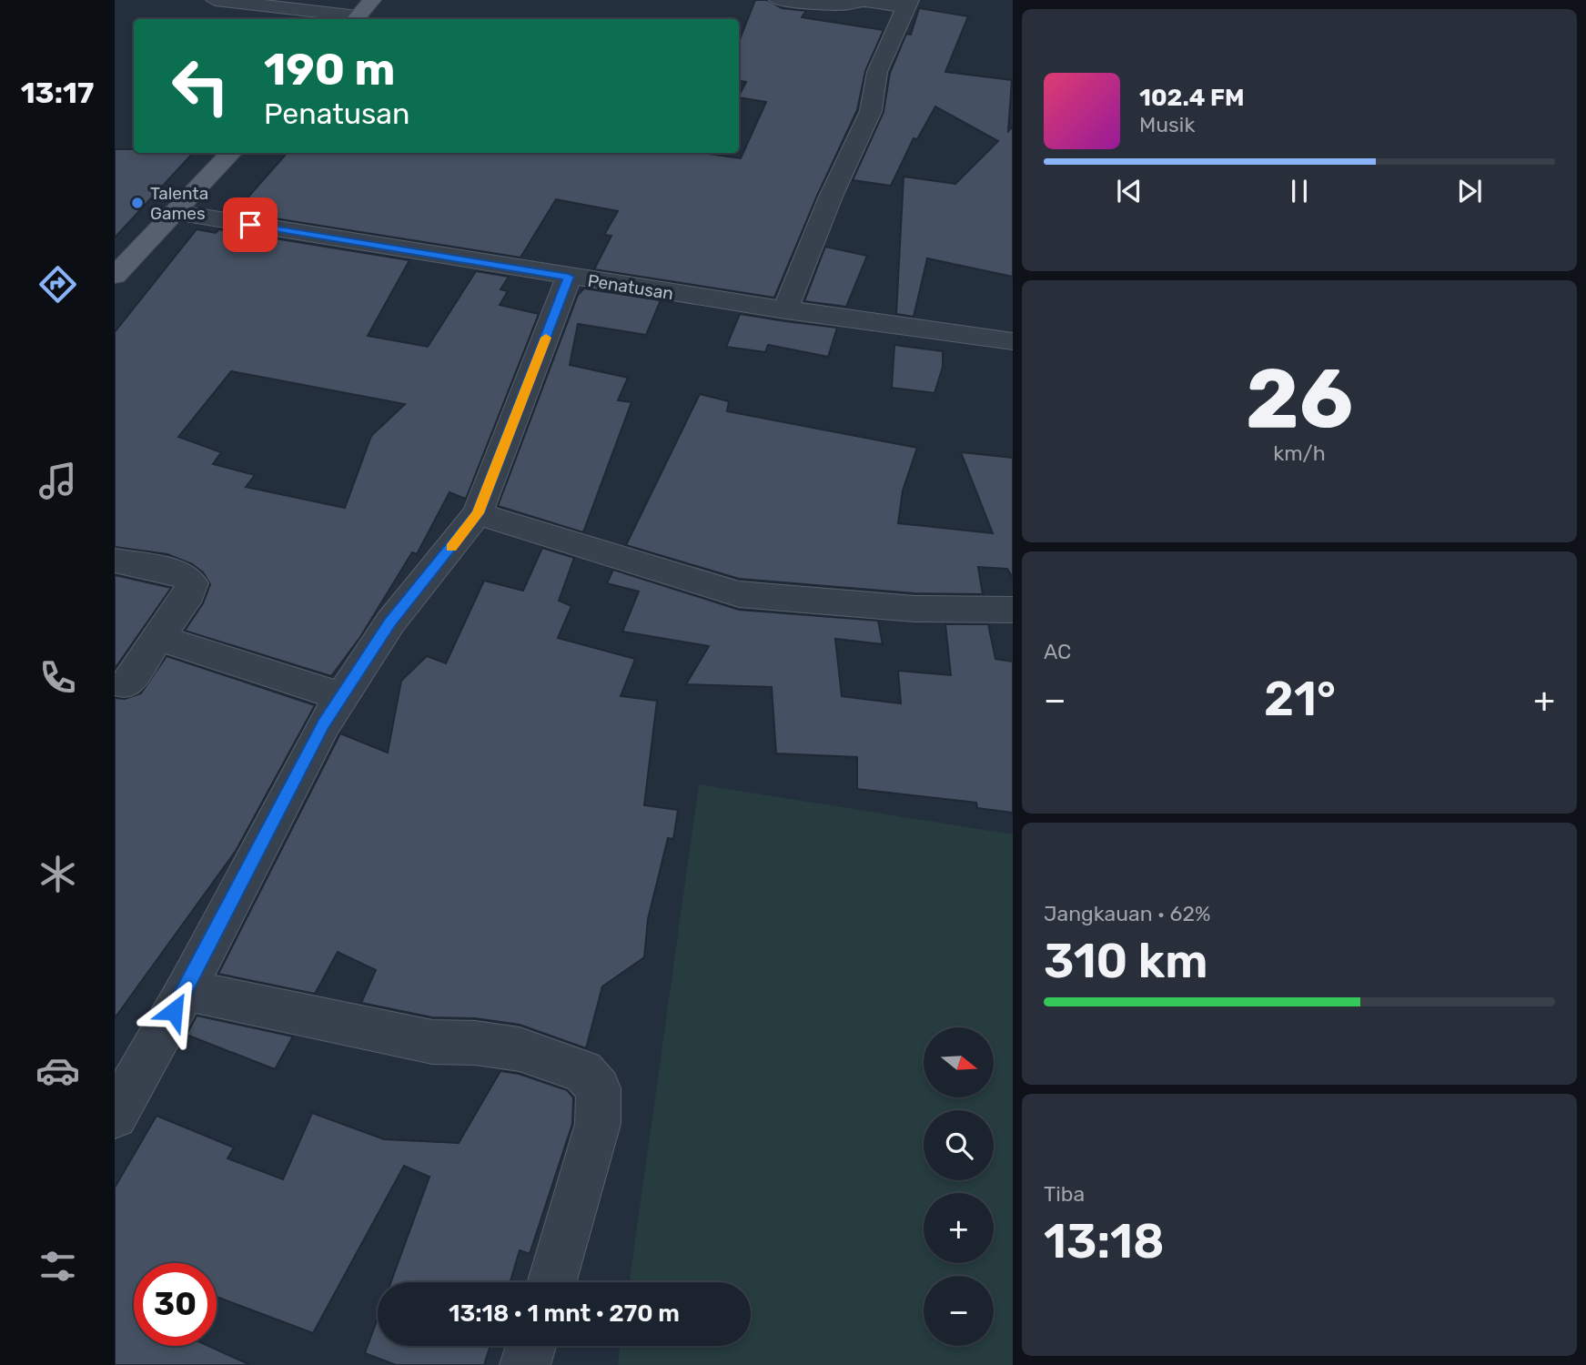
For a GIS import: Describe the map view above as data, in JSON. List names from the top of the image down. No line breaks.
{"streets":{"street":["Penatusan"]},"places":["Talenta Games"],"north":"right","page":{"tabs":"13:17","turn":["190 m","Penatusan"],"song":["102.4 FM","Musik"],"tile":[["26","km/h"],"AC",["Jangkauan · 62%","310 km"],["Tiba","13:18"]],"heat":["−","21°","+"],"map_buttons":["+","−"],"limit":"30","trip":"13:18 · 1 mnt · 270 m"}}
